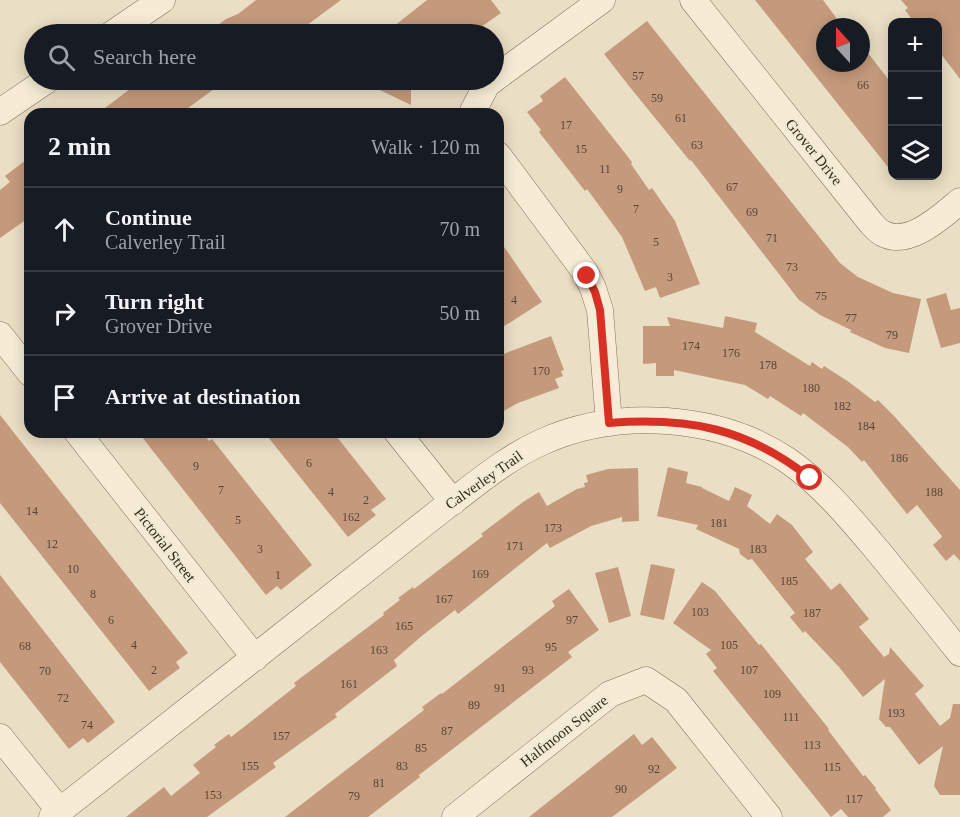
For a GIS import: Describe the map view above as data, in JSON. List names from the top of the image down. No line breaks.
{"streets":{"street":["Grover Drive","Calverley Trail","Pictorial Street","Halfmoon Square"]},"crossings":[["Calverley Trail","Pictorial Street"]],"house_numbers":["57","66","59","61","17","63","15","11","67","9","7","69","71","5","73","3","75","4","77","79","174","176","178","170","180","182","184","186","6","9","7","4","188","2","14","162","5","181","173","12","171","3","183","10","169","1","185","8","167","103","187","6","97","165","4","105","68","95","163","2","93","107","70","161","91","109","72","89","193","111","74","87","157","113","85","155","83","115","92","81","90","153","79","117"],"north":"top","page":{"map_buttons":["+","−"],"search":"Search here","heading":["2 min","Walk · 120 m"],"list":[["Continue","Calverley Trail","70 m"],["Turn right","Grover Drive","50 m"],"Arrive at destination"]}}
